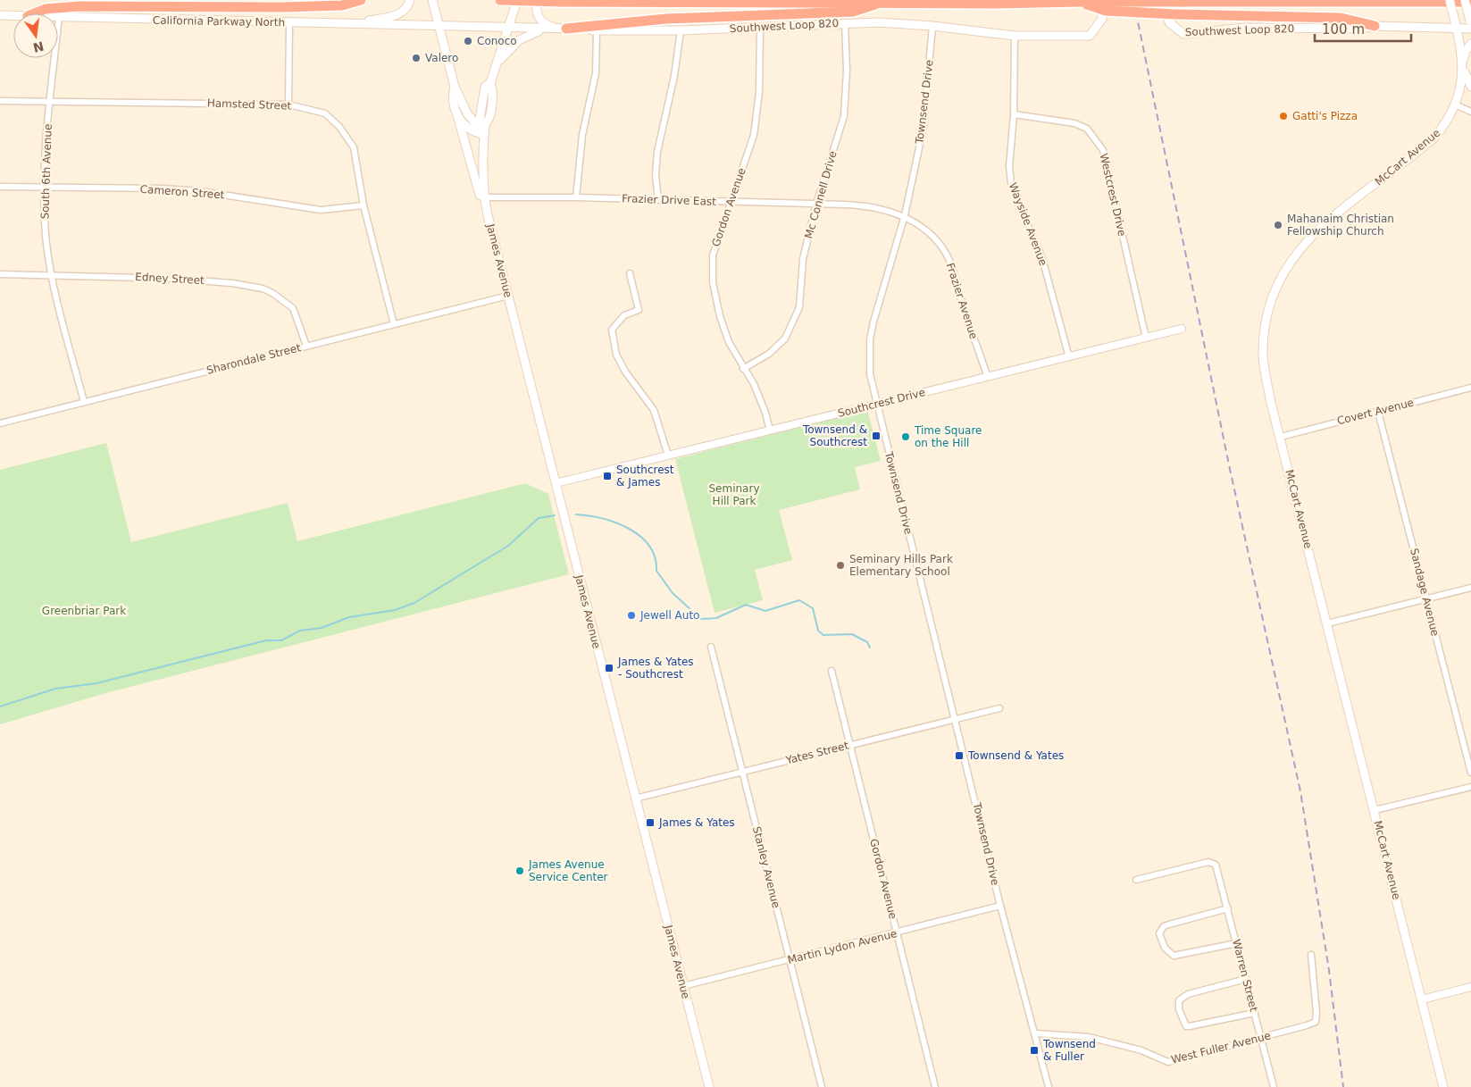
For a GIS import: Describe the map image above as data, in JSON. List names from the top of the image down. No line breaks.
{"streets":{"main road":["California Parkway North","Southwest Loop 820","McCart Avenue","James Avenue"],"street":["Townsend Drive","Hamsted Street","South 6th Avenue","Cameron Street","Mc Connell Drive","Westcrest Drive","Frazier Drive East","Gordon Avenue","Wayside Avenue","Edney Street","Frazier Avenue","Sharondale Street","Southcrest Drive","Covert Avenue","Sandage Avenue","Yates Street","Stanley Avenue","Martin Lydon Avenue","Warren Street","West Fuller Avenue"]},"crossings":[["California Parkway North","Southwest Loop 820"],["California Parkway North","South 6th Avenue"],["Southwest Loop 820","Townsend Drive"],["Southwest Loop 820","McCart Avenue"],["Southwest Loop 820","Mc Connell Drive"],["Southwest Loop 820","Gordon Avenue"],["Southwest Loop 820","Wayside Avenue"],["Townsend Drive","Frazier Drive East"],["Townsend Drive","Frazier Avenue"],["Townsend Drive","Southcrest Drive"],["Townsend Drive","Yates Street"],["Townsend Drive","Martin Lydon Avenue"],["Townsend Drive","West Fuller Avenue"],["Hamsted Street","South 6th Avenue"],["Hamsted Street","Cameron Street"],["Hamsted Street","Sharondale Street"],["McCart Avenue","Covert Avenue"],["South 6th Avenue","Cameron Street"],["South 6th Avenue","Edney Street"],["South 6th Avenue","Sharondale Street"],["Mc Connell Drive","Frazier Drive East"],["Mc Connell Drive","Gordon Avenue"],["Westcrest Drive","Wayside Avenue"],["Westcrest Drive","Southcrest Drive"],["Frazier Drive East","Gordon Avenue"],["Frazier Drive East","James Avenue"],["Frazier Drive East","Frazier Avenue"],["Gordon Avenue","Southcrest Drive"],["Gordon Avenue","Yates Street"],["Gordon Avenue","Martin Lydon Avenue"],["Wayside Avenue","Southcrest Drive"],["James Avenue","Sharondale Street"],["James Avenue","Southcrest Drive"],["James Avenue","Yates Street"],["James Avenue","Martin Lydon Avenue"],["Edney Street","Sharondale Street"],["Frazier Avenue","Southcrest Drive"],["Covert Avenue","Sandage Avenue"],["Yates Street","Stanley Avenue"],["Stanley Avenue","Martin Lydon Avenue"],["Warren Street","West Fuller Avenue"]],"parks":["Seminary Hill Park","Greenbriar Park"],"places":{"other":["Conoco","Valero","Gatti's Pizza","Mahanaim Christian Fellowship Church","Time Square on the Hill","Seminary Hills Park Elementary School","Jewell Auto","James Avenue Service Center"],"transit":["Townsend & Southcrest","Southcrest & James","James & Yates - Southcrest","Townsend & Yates","James & Yates","Townsend & Fuller"]},"scale_bar":"100 m","north":"bottom"}
